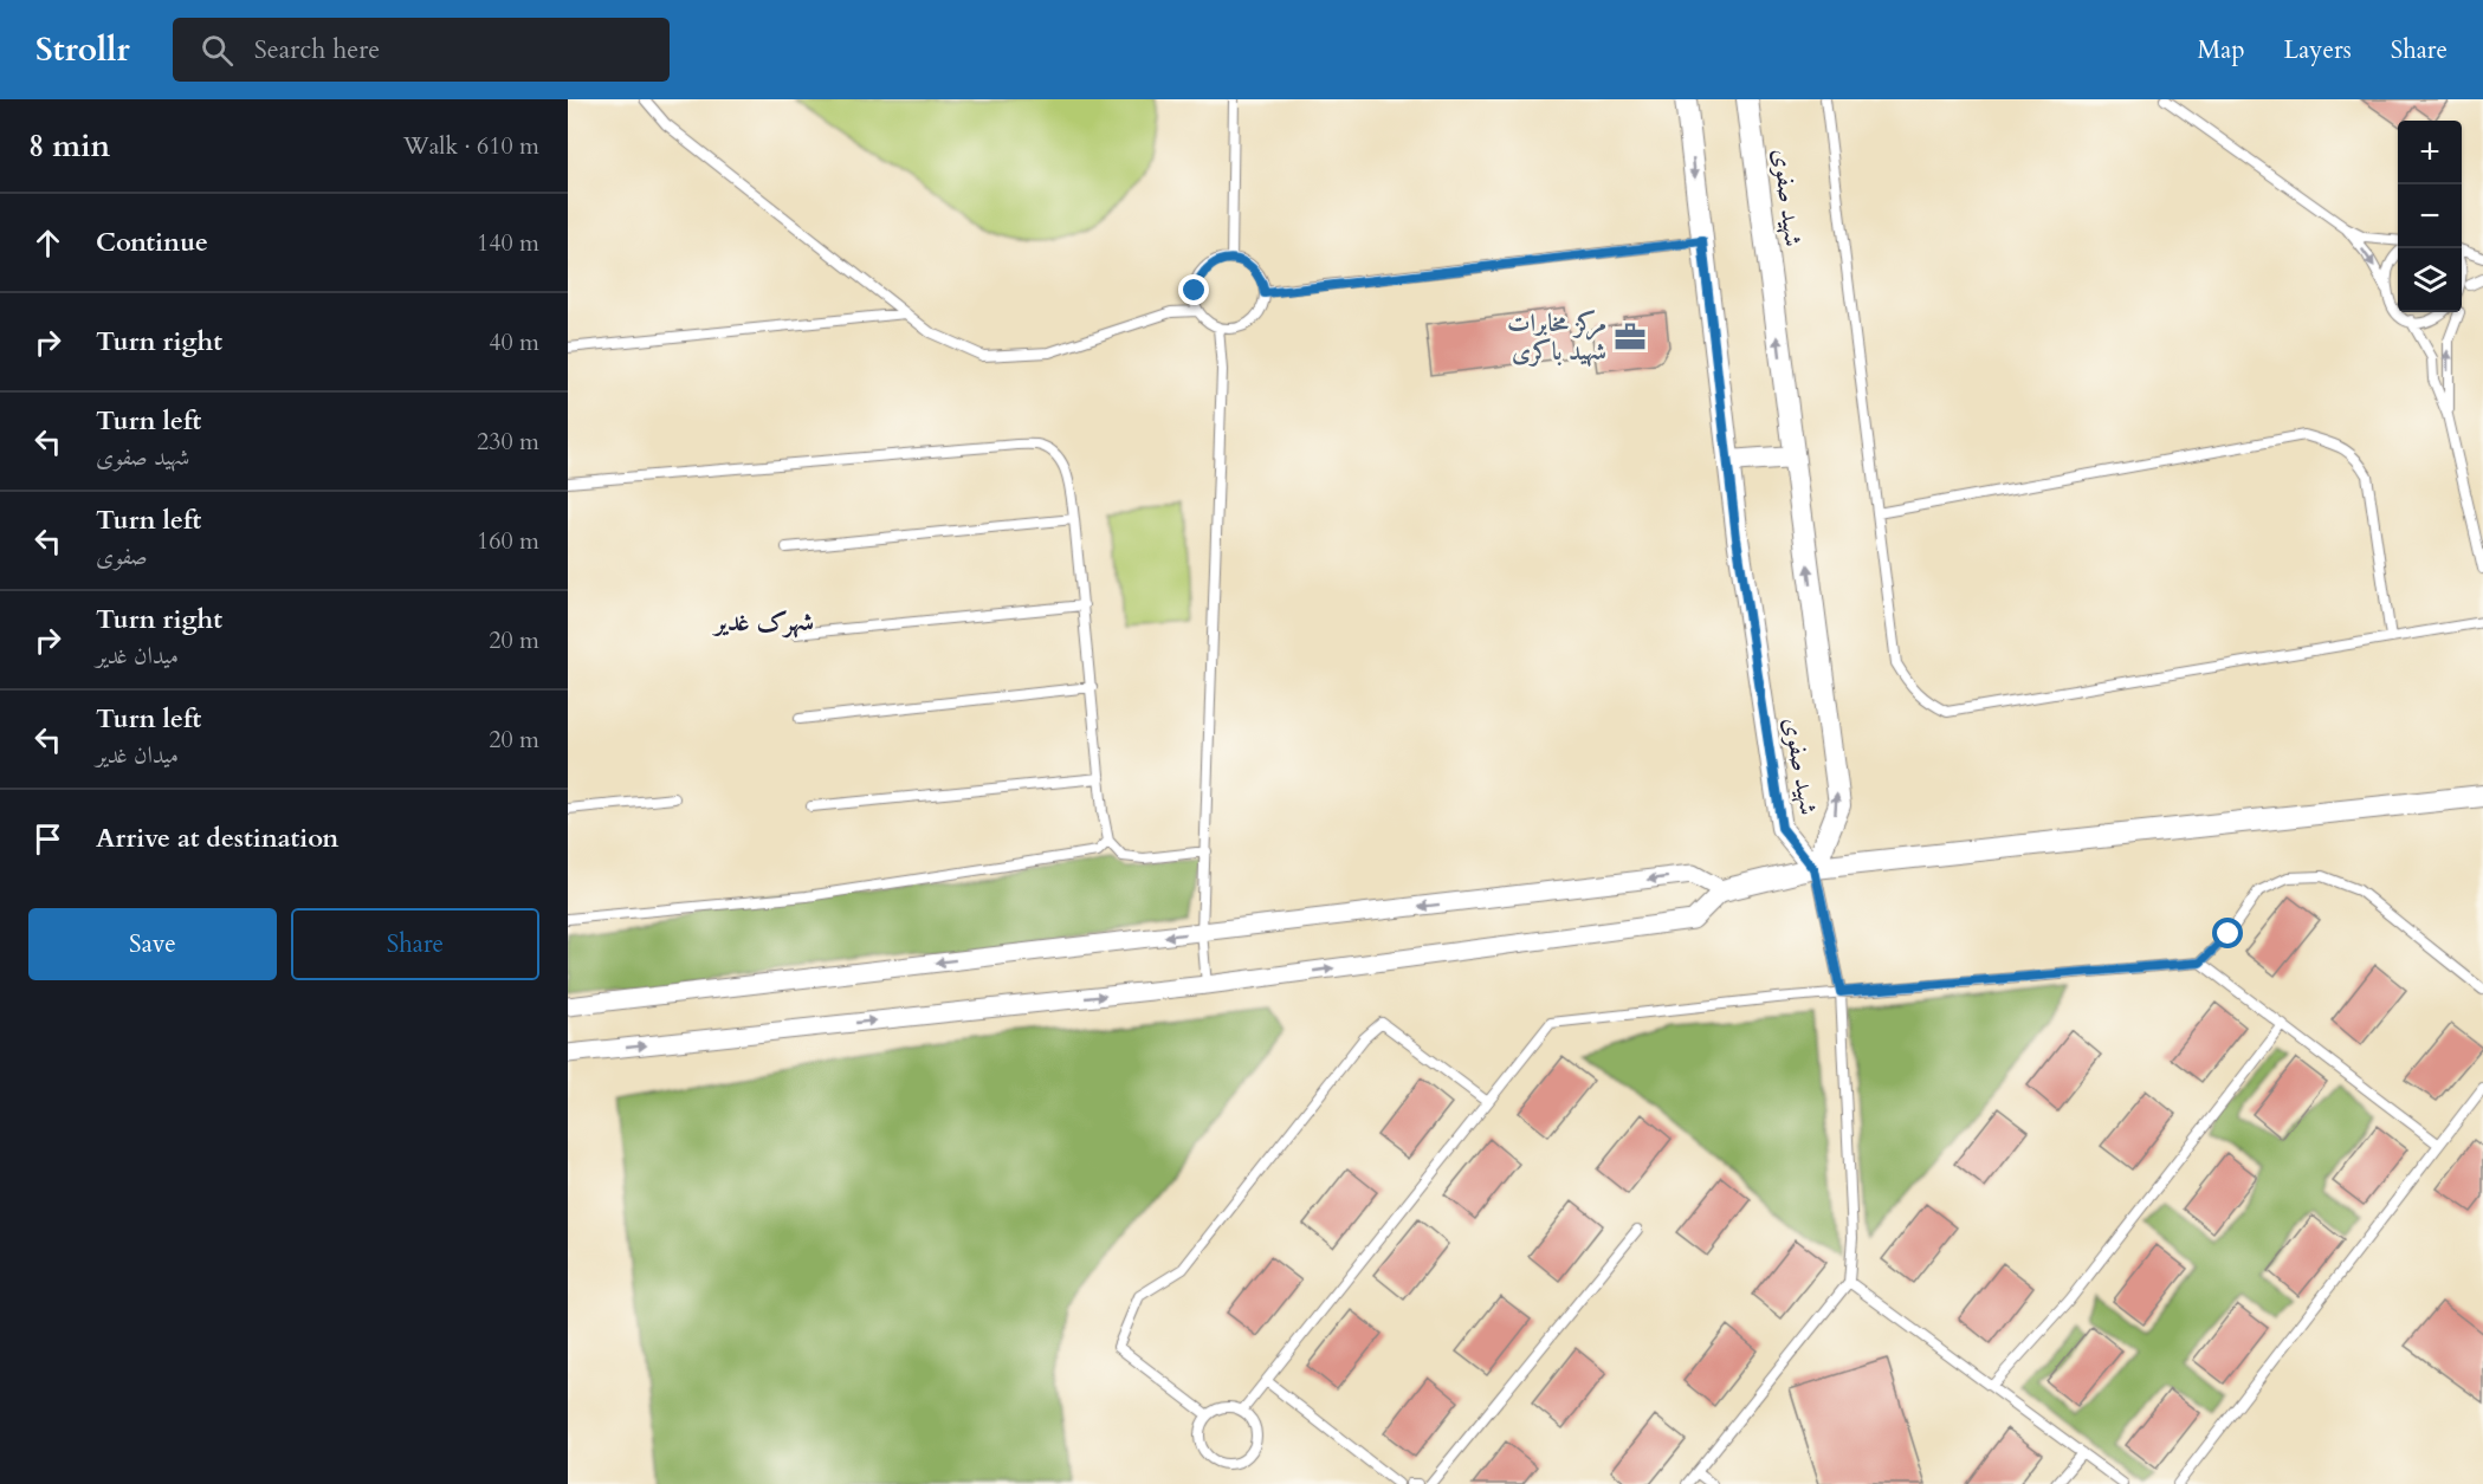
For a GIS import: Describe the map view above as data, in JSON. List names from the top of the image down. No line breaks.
{"streets":{"street":["شهید صفوی"]},"districts":["شهرک غدیر"],"places":{"office":["مرکز مخابرات شهید باکری"]},"page":{"header":"Strollr","search":"Search here","nav":["Map","Layers","Share"],"heading":["8 min","Walk · 610 m"],"map_buttons":["+","−"],"list":[["Continue","140 m"],["Turn right","40 m"],["Turn left","شهید صفوی","230 m"],["Turn left","صفوی","160 m"],["Turn right","میدان غدیر","20 m"],["Turn left","میدان غدیر","20 m"],"Arrive at destination"],"buttons":["Save","Share"]}}
